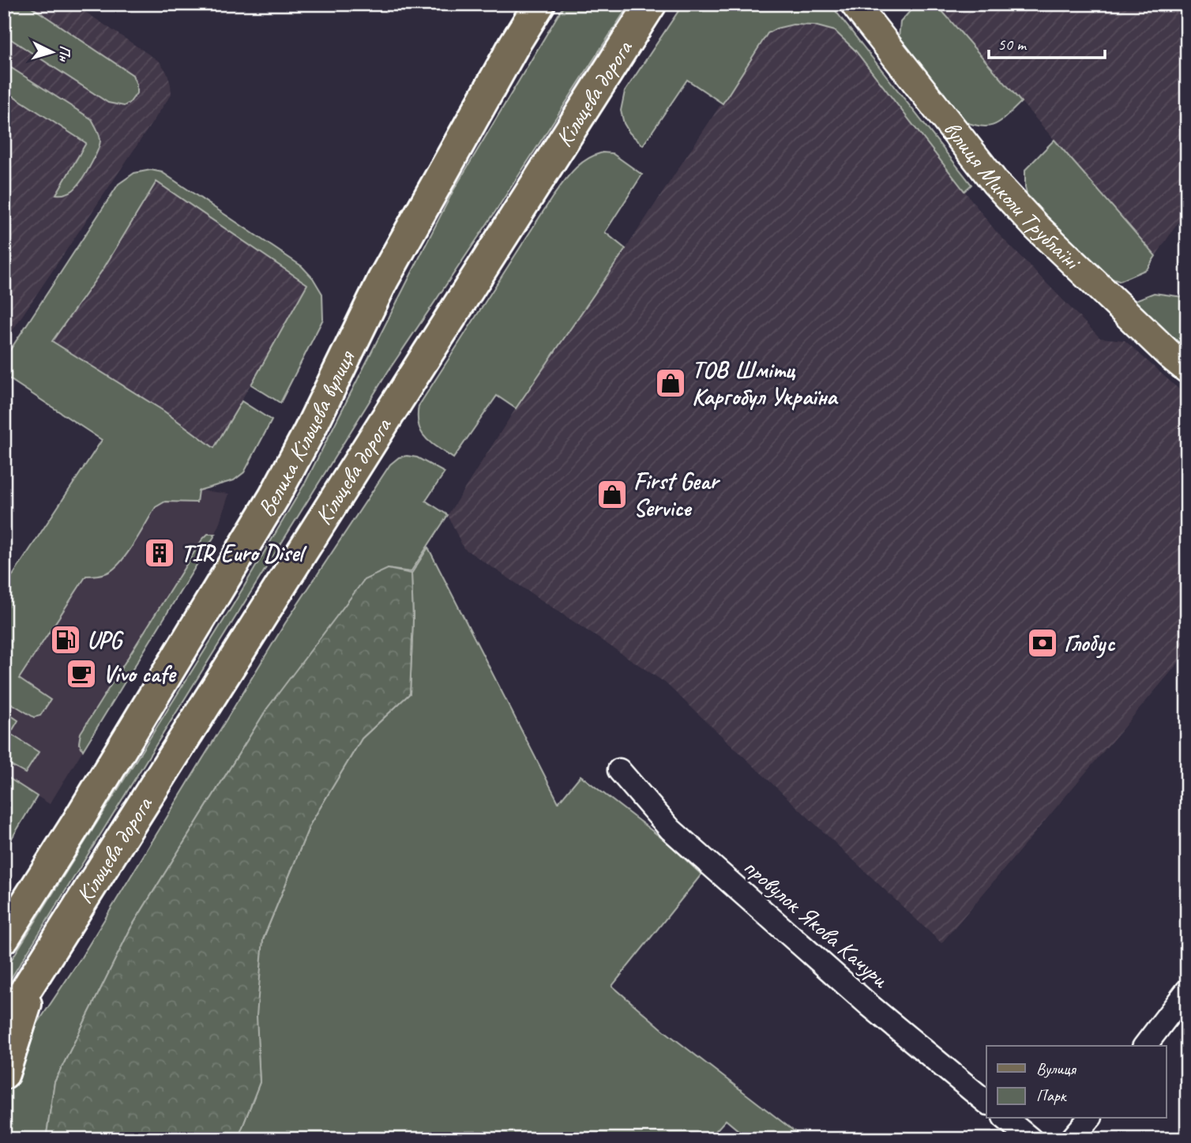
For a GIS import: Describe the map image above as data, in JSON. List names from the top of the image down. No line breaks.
{"streets":{"highway":["Кільцева дорога","Велика Кільцева вулиця"],"main road":["вулиця Миколи Трублаїні"],"street":["провулок Якова Качури"]},"places":{"shop":["ТОВ Шмітц Каргобул Україна","First Gear Service"],"building":["TIR Euro Disel"],"fuel station":["UPG"],"bank":["Глобус"],"cafe":["Vivo cafe"]},"legend":["Вулиця","Парк"],"scale_bar":"50 m","north":"right"}
